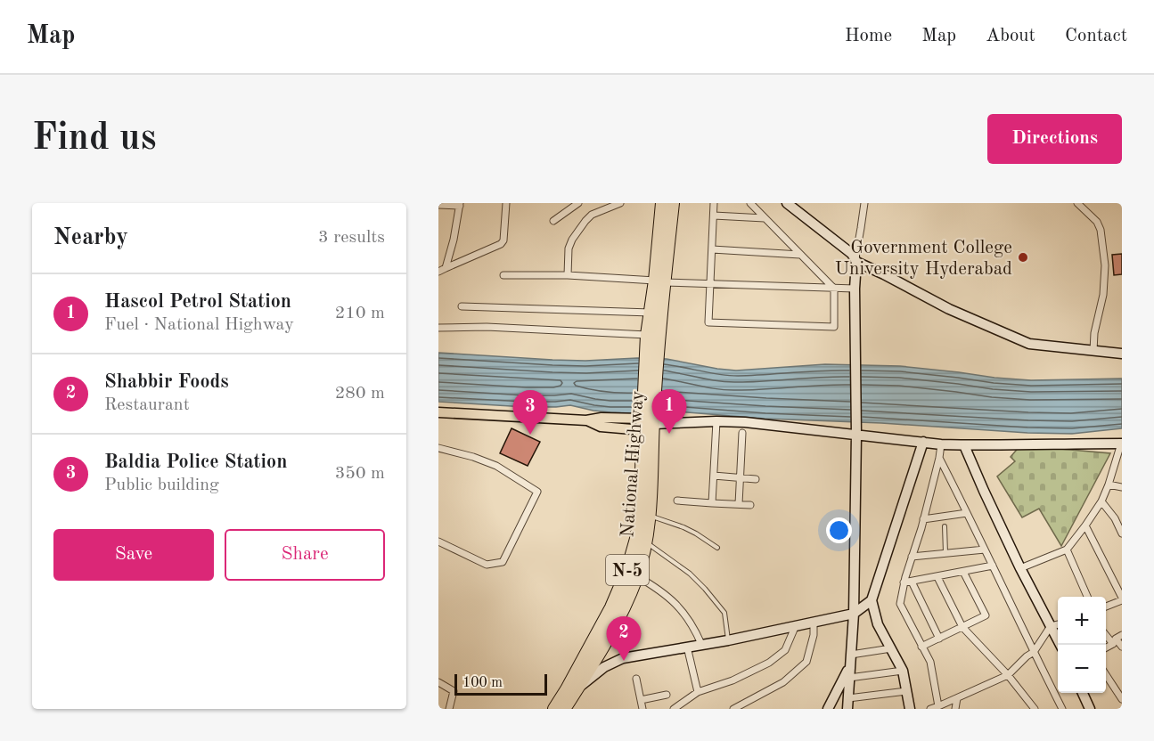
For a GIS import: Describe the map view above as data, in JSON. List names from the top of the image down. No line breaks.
{"streets":{"highway":["National Highway","N-5"]},"places":["Government College University Hyderabad"],"scale_bar":"100 m","page":{"header":"Map","nav":["Home","Map","About","Contact"],"buttons":["Directions",["Save","Share"]],"title":"Find us","heading":["Nearby","3 results"],"list":[{"mark":"1","name":"Hascol Petrol Station","note":"Fuel · National Highway","value":"210 m"},{"mark":"2","name":"Shabbir Foods","note":"Restaurant","value":"280 m"},{"mark":"3","name":"Baldia Police Station","note":"Public building","value":"350 m"}],"pins":["1","3","2"],"map_buttons":["+","−"],"scale":"100 m"}}
